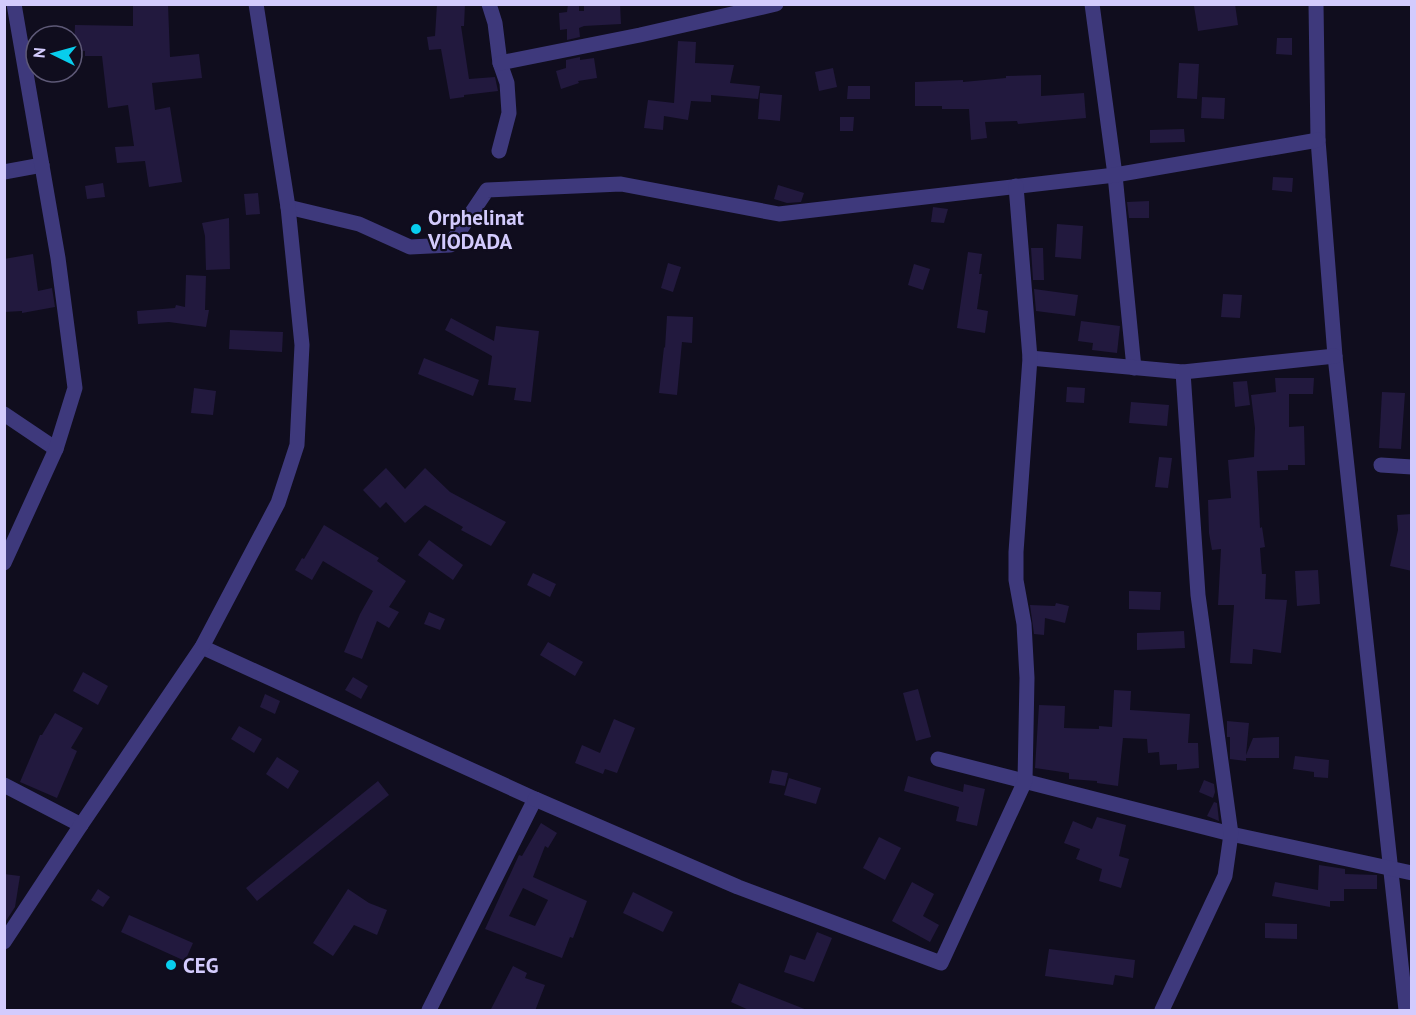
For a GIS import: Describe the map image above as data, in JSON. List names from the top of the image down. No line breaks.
{"places":["Orphelinat VIODADA","CEG"],"north":"left"}
